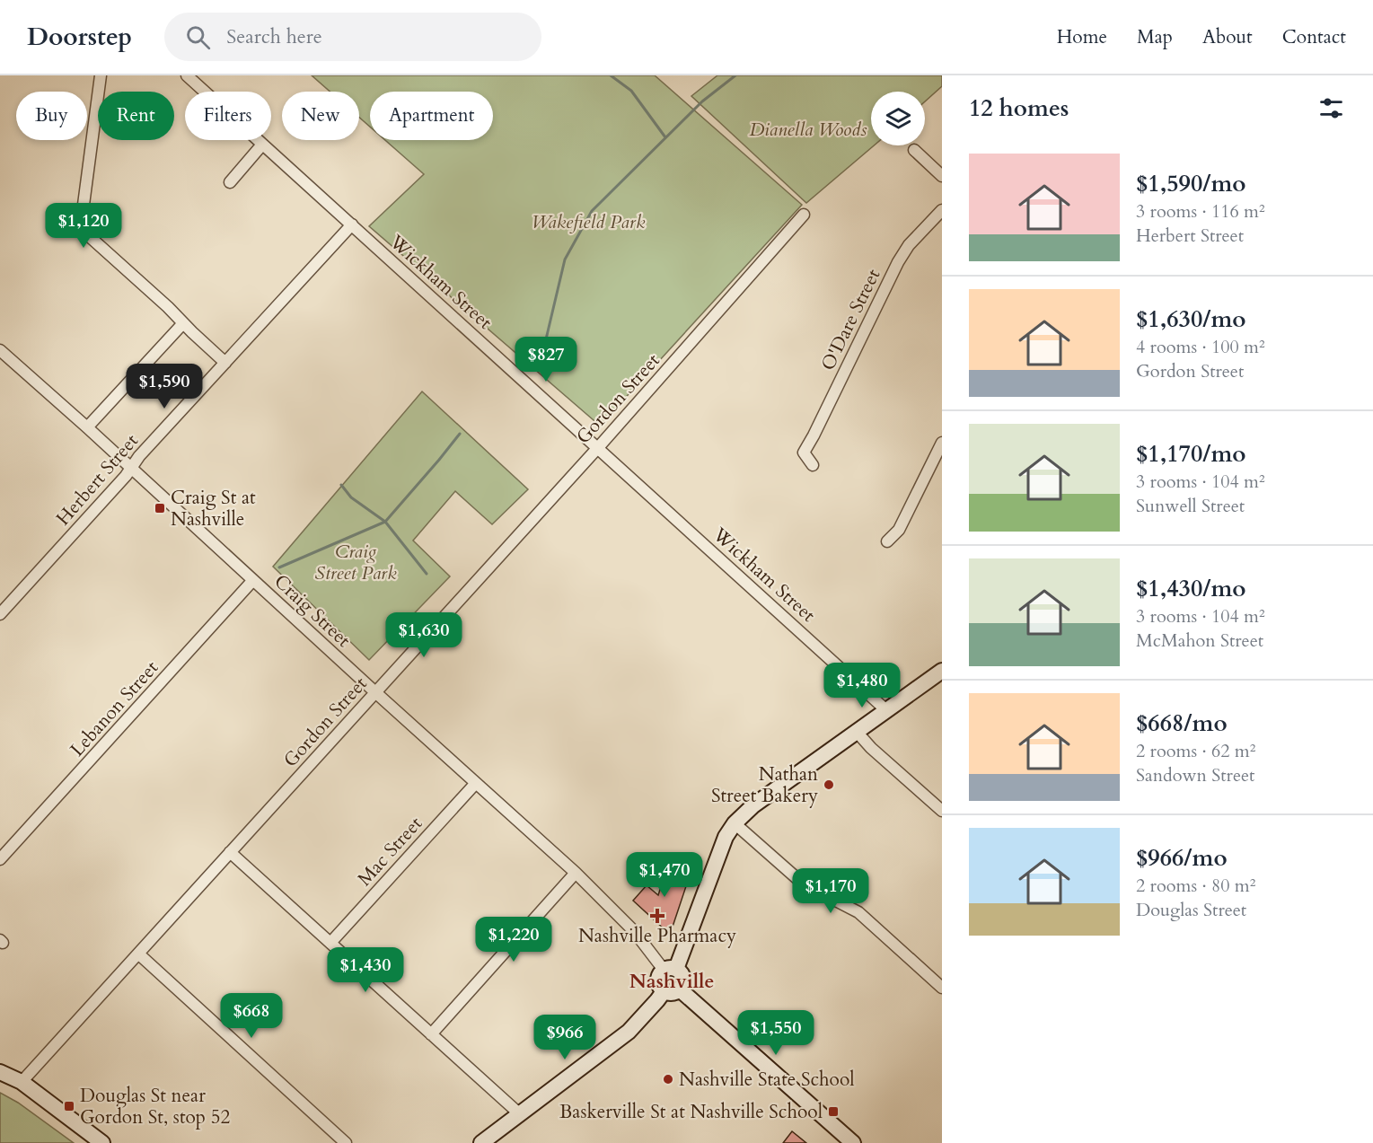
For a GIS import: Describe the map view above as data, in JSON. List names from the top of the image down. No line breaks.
{"streets":{"street":["Wickham Street","O'Dare Street","Gordon Street","Herbert Street","Craig Street","Lebanon Street","Mac Street"]},"crossings":[["Wickham Street","Gordon Street"],["Wickham Street","Herbert Street"],["Gordon Street","Craig Street"],["Herbert Street","Craig Street"],["Craig Street","Lebanon Street"],["Craig Street","Mac Street"]],"districts":["Nashville"],"parks":["Dianella Woods","Wakefield Park","Craig Street Park"],"places":{"transit":["Craig St at Nashville","Douglas St near Gordon St, stop 52","Baskerville St at Nashville School"],"other":["Nathan Street Bakery","Nashville State School"],"health":["Nashville Pharmacy"]},"page":{"header":"Doorstep","search":"Search here","nav":["Home","Map","About","Contact"],"heading":"12 homes","chip":["Buy","Rent","Filters","New","Apartment"],"list":[{"name":"$1,590/mo","note":"3 rooms · 116 m² · Herbert Street"},{"name":"$1,630/mo","note":"4 rooms · 100 m² · Gordon Street"},{"name":"$1,170/mo","note":"3 rooms · 104 m² · Sunwell Street"},{"name":"$1,430/mo","note":"3 rooms · 104 m² · McMahon Street"},{"name":"$668/mo","note":"2 rooms · 62 m² · Sandown Street"},{"name":"$966/mo","note":"2 rooms · 80 m² · Douglas Street"}],"price":["$1,120","$827","$1,590","$1,630","$1,480","$1,470","$1,170","$1,220","$1,430","$668","$1,550","$966"]}}
